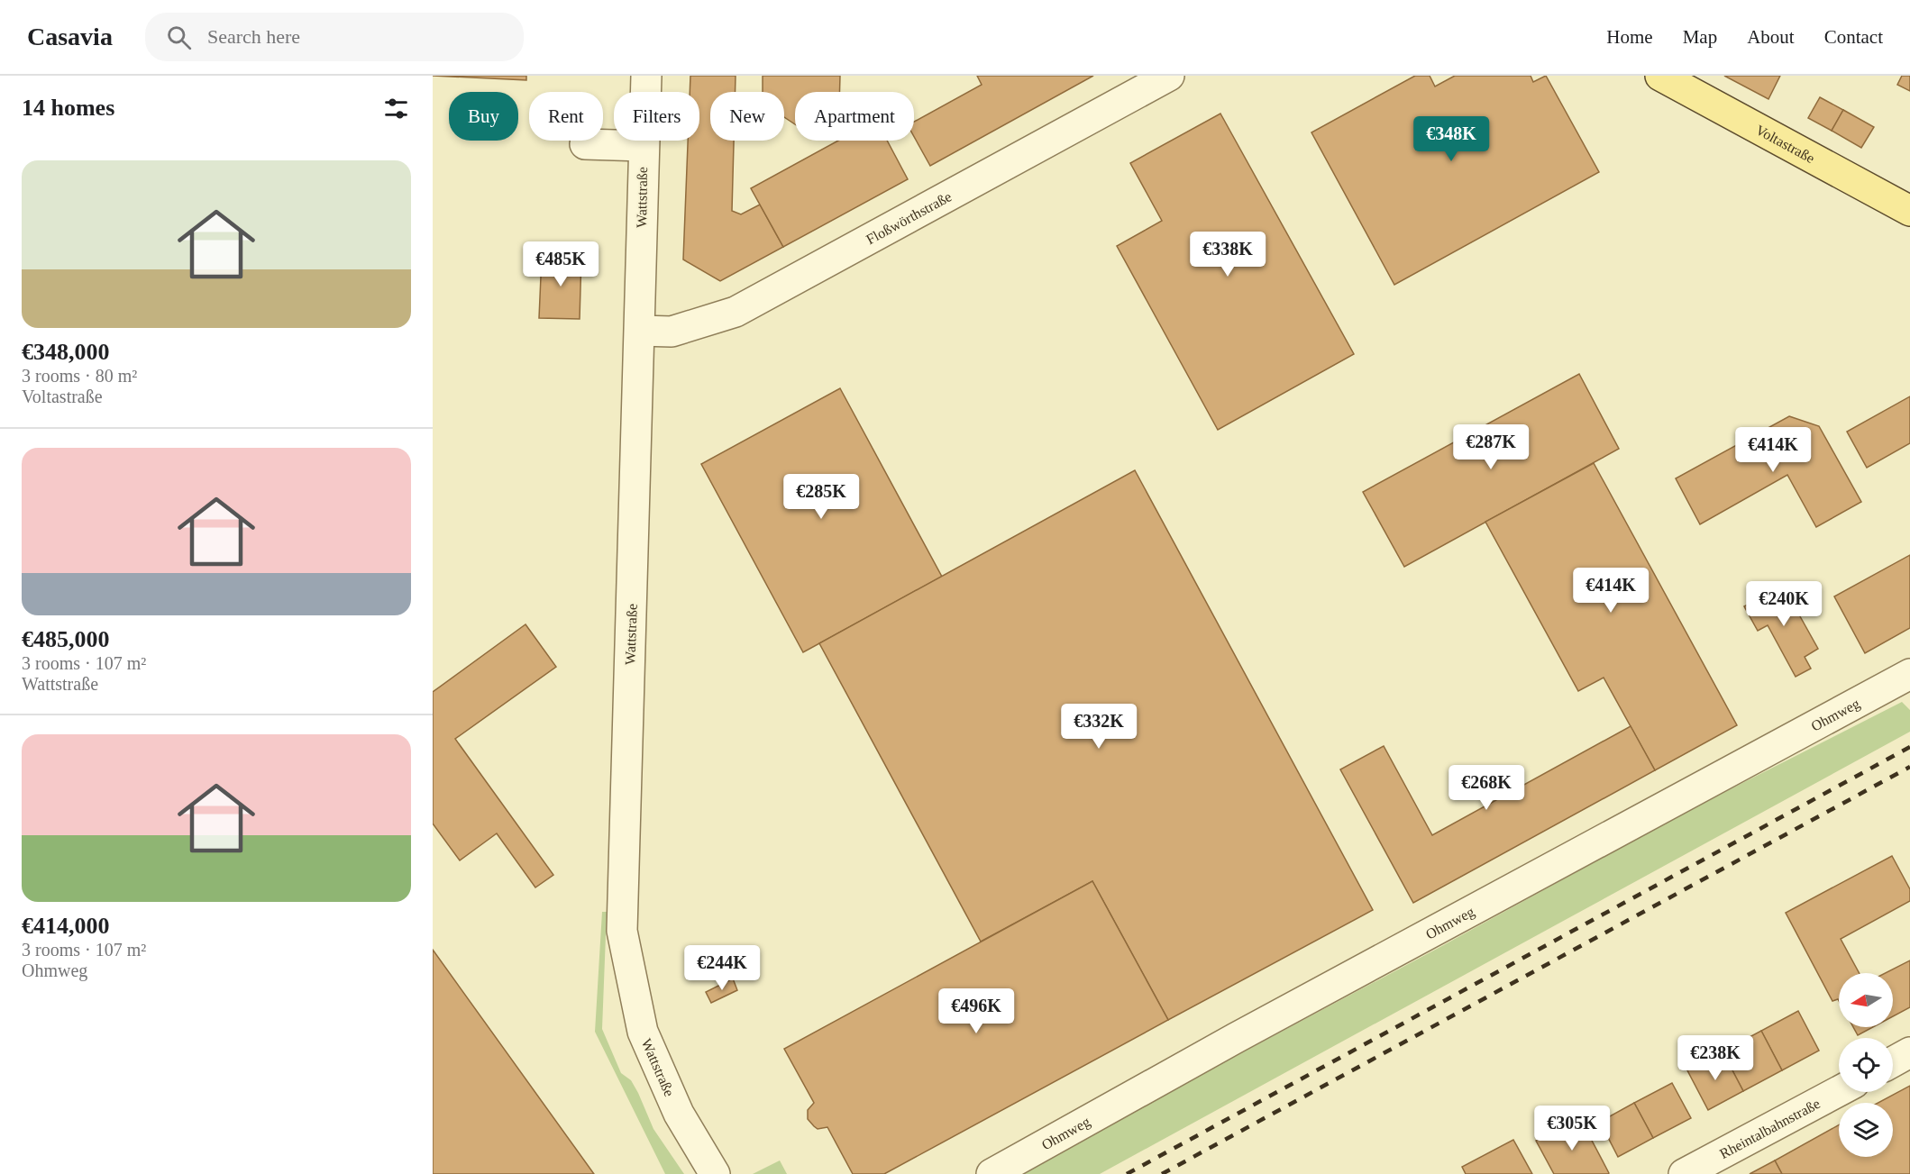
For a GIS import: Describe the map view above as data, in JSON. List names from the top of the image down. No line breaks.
{"streets":{"main road":["Voltastraße"],"street":["Wattstraße","Floßwörthstraße","Ohmweg","Rheintalbahnstraße"]},"crossings":[["Wattstraße","Floßwörthstraße"]],"north":"left","page":{"header":"Casavia","search":"Search here","nav":["Home","Map","About","Contact"],"heading":"14 homes","chip":["Buy","Rent","Filters","New","Apartment"],"price":["€348K","€338K","€485K","€287K","€414K","€285K","€414K","€240K","€332K","€268K","€244K","€496K","€238K","€305K"],"list":[{"name":"€348,000","note":"3 rooms · 80 m² · Voltastraße"},{"name":"€485,000","note":"3 rooms · 107 m² · Wattstraße"},{"name":"€414,000","note":"3 rooms · 107 m² · Ohmweg"}]}}
